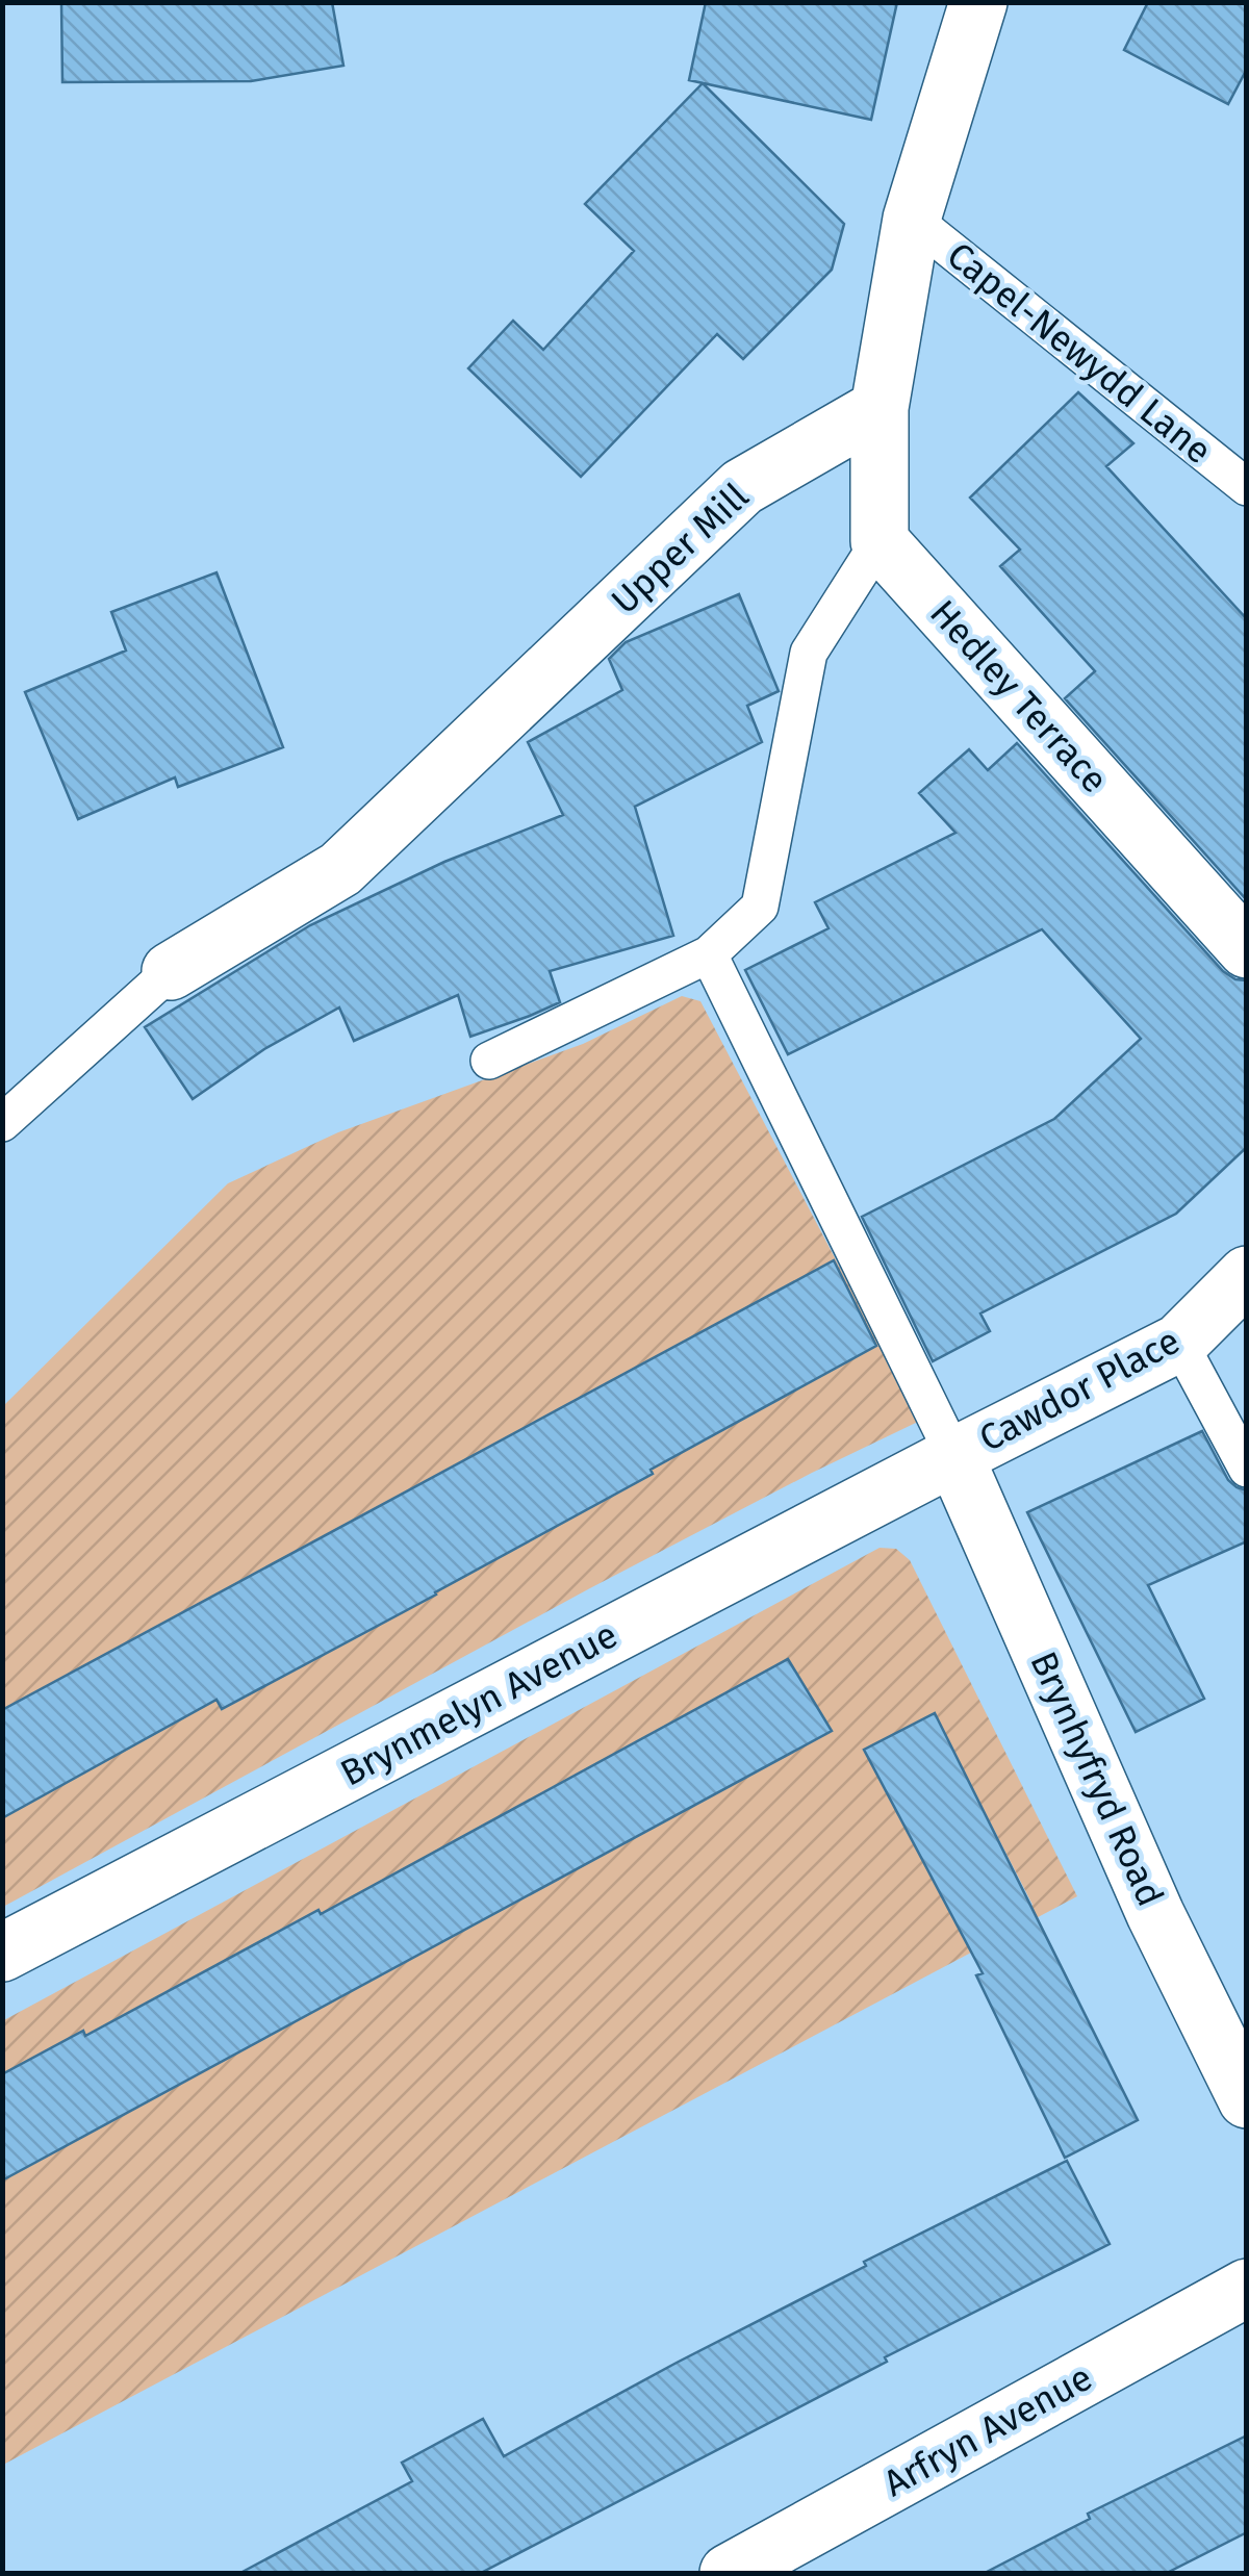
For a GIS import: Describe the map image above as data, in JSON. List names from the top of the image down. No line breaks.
{"streets":{"street":["Upper Mill","Hedley Terrace","Cawdor Place","Brynmelyn Avenue","Brynhyfryd Road","Arfryn Avenue"],"lane":["Capel-Newydd Lane"]},"crossings":[["Cawdor Place","Brynmelyn Avenue"],["Cawdor Place","Brynhyfryd Road"],["Brynmelyn Avenue","Brynhyfryd Road"]]}
